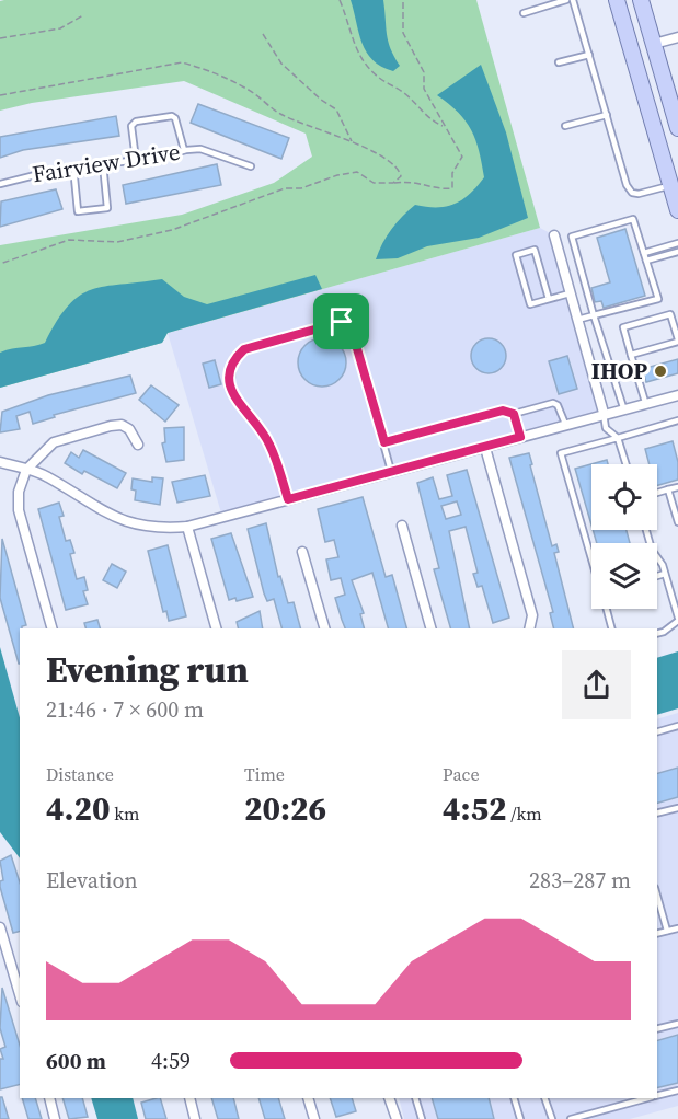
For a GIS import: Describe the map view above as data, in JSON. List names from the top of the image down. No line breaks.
{"streets":{"lane":["Fairview Drive"]},"places":["IHOP"],"page":{"heading":["Evening run","21:46 · 7 × 600 m"],"stats":[["Distance","4.20 km"],["Time","20:26"],["Pace","4:52 /km"]],"chart":["Elevation","283–287 m"],"list":[{"name":"600 m","note":"4:59"}]}}
